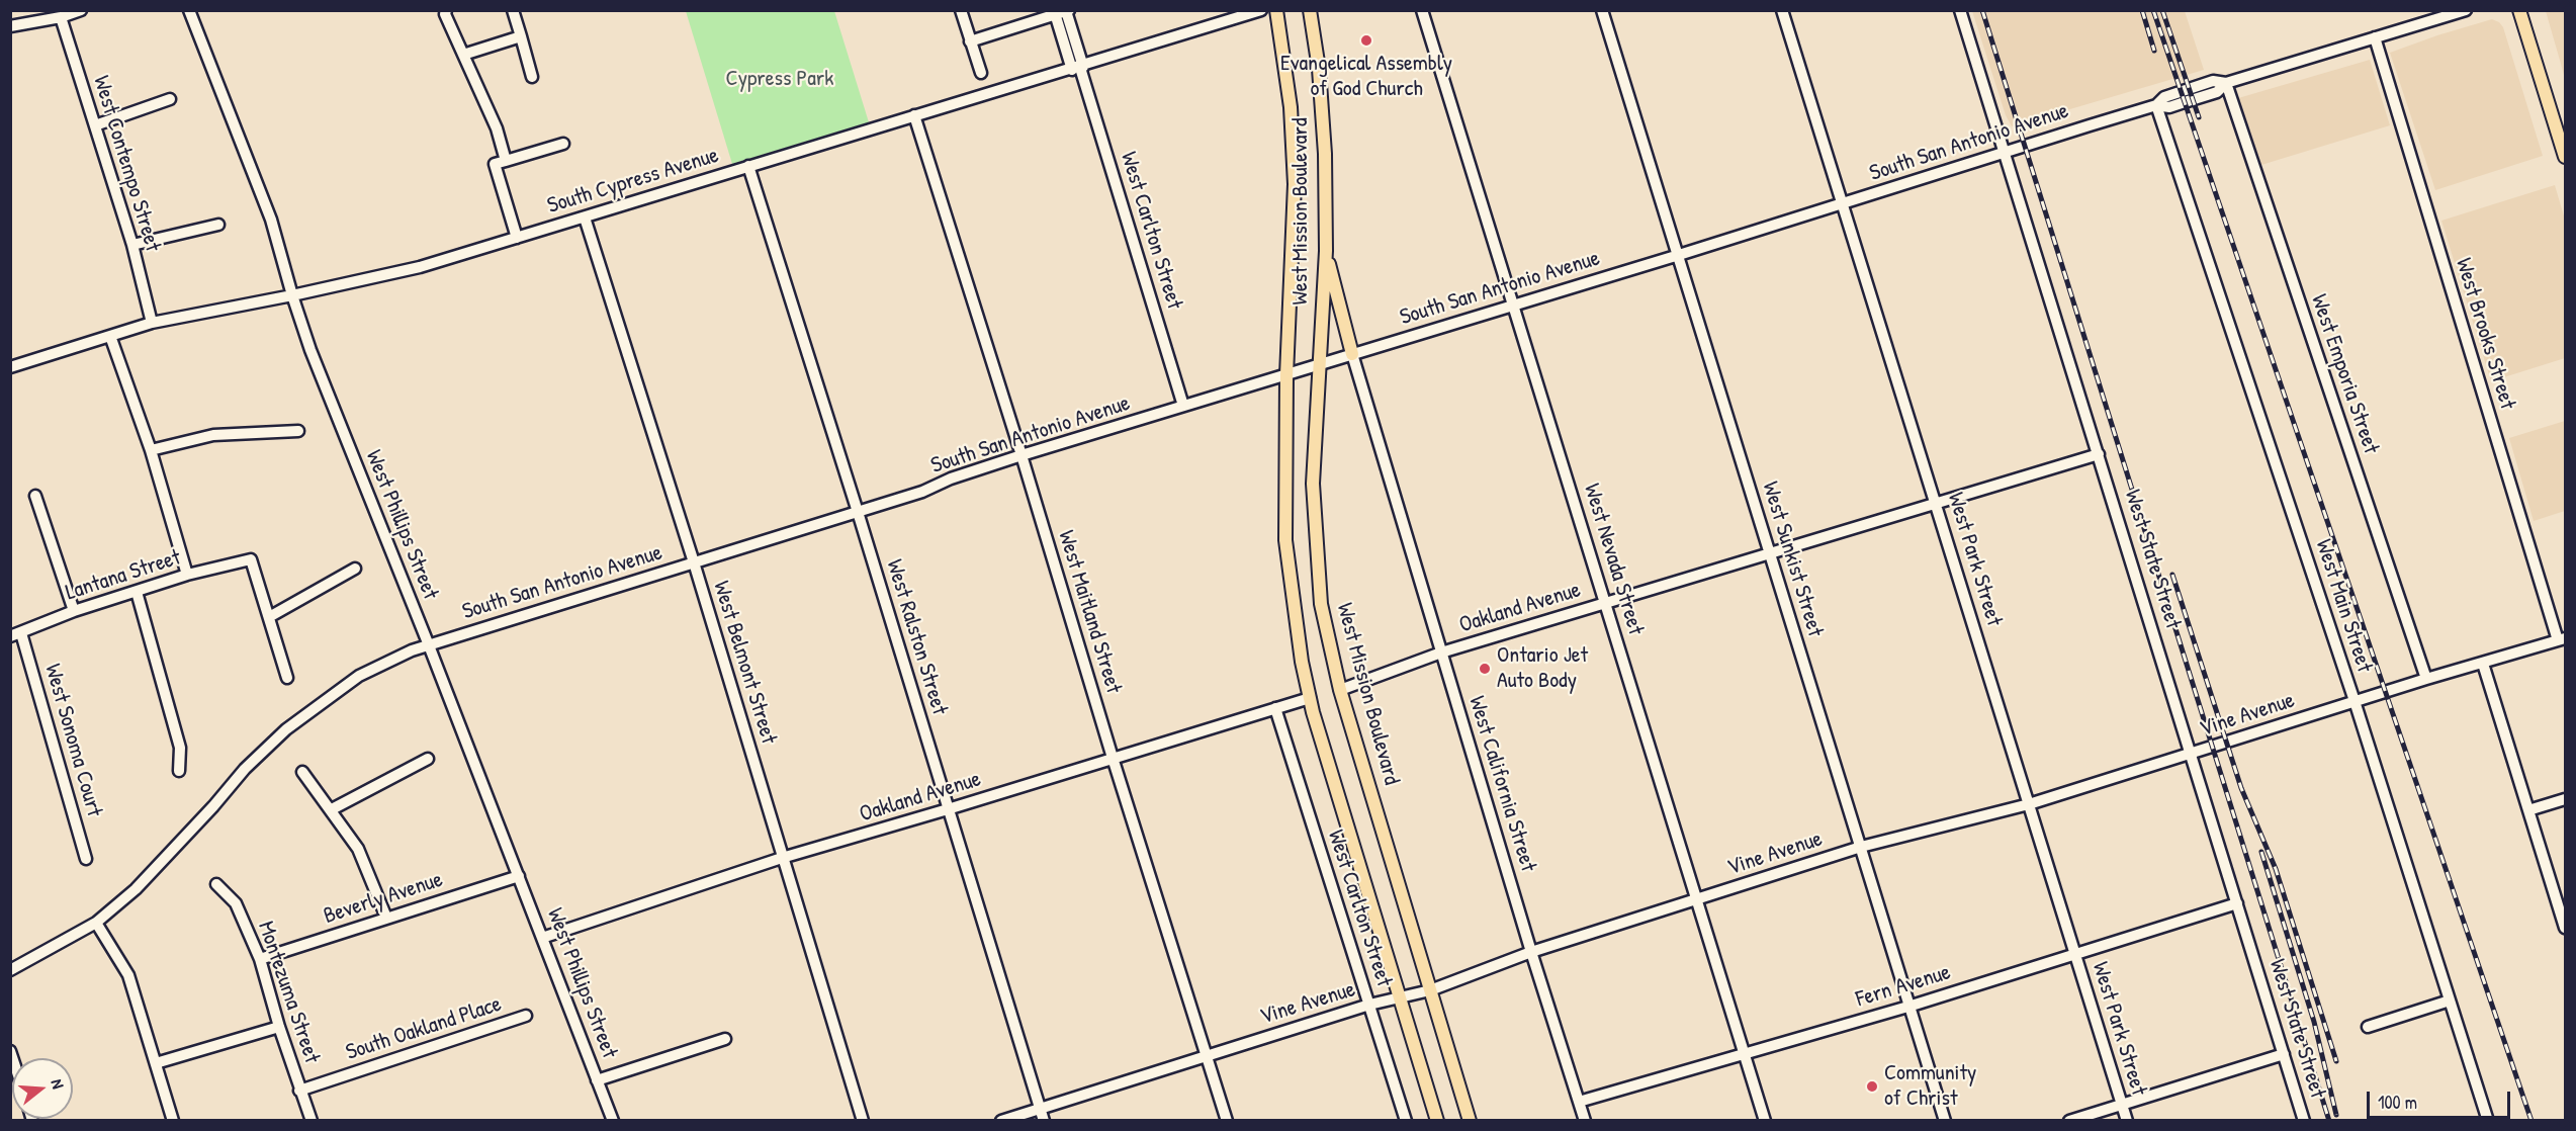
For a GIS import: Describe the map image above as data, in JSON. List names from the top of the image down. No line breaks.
{"streets":{"main road":["West Mission Boulevard"],"street":["South San Antonio Avenue","West Contempo Street","South Cypress Avenue","West Carlton Street","West Brooks Street","West Emporia Street","West Phillips Street","West Nevada Street","West Sunkist Street","West Park Street","West State Street","Lantana Street","West Main Street","Oakland Avenue","West Maitland Street","West Ralston Street","West Belmont Street","Vine Avenue","West Sonoma Court","West California Street","Beverly Avenue","Fern Avenue","Montezuma Street","South Oakland Place"]},"crossings":[["South San Antonio Avenue","West Mission Boulevard"],["South San Antonio Avenue","West Carlton Street"],["South San Antonio Avenue","West Brooks Street"],["South San Antonio Avenue","West Emporia Street"],["South San Antonio Avenue","West Phillips Street"],["South San Antonio Avenue","West Nevada Street"],["South San Antonio Avenue","West Sunkist Street"],["South San Antonio Avenue","West Park Street"],["South San Antonio Avenue","West State Street"],["South San Antonio Avenue","West Main Street"],["South San Antonio Avenue","West Maitland Street"],["South San Antonio Avenue","West Ralston Street"],["South San Antonio Avenue","West Belmont Street"],["South San Antonio Avenue","West California Street"],["West Contempo Street","South Cypress Avenue"],["South Cypress Avenue","West Carlton Street"],["South Cypress Avenue","West Phillips Street"],["South Cypress Avenue","West Maitland Street"],["South Cypress Avenue","West Ralston Street"],["South Cypress Avenue","West Belmont Street"],["West Mission Boulevard","Oakland Avenue"],["West Mission Boulevard","Vine Avenue"],["West Carlton Street","Oakland Avenue"],["West Carlton Street","Vine Avenue"],["West Brooks Street","Vine Avenue"],["West Emporia Street","Vine Avenue"],["West Phillips Street","Oakland Avenue"],["West Phillips Street","Beverly Avenue"],["West Nevada Street","Oakland Avenue"],["West Nevada Street","Vine Avenue"],["West Nevada Street","Fern Avenue"],["West Sunkist Street","Oakland Avenue"],["West Sunkist Street","Vine Avenue"],["West Sunkist Street","Fern Avenue"],["West Park Street","Oakland Avenue"],["West Park Street","Vine Avenue"],["West Park Street","Fern Avenue"],["West State Street","Oakland Avenue"],["West State Street","Vine Avenue"],["West State Street","Fern Avenue"],["Lantana Street","West Sonoma Court"],["West Main Street","Vine Avenue"],["Oakland Avenue","West Maitland Street"],["Oakland Avenue","West Ralston Street"],["Oakland Avenue","West Belmont Street"],["Oakland Avenue","West California Street"],["West Maitland Street","Vine Avenue"],["West Ralston Street","Vine Avenue"],["Vine Avenue","West California Street"],["West California Street","Fern Avenue"],["Beverly Avenue","Montezuma Street"],["Montezuma Street","South Oakland Place"]],"parks":["Cypress Park"],"places":["Evangelical Assembly of God Church","Ontario Jet Auto Body","Community of Christ"],"scale_bar":"100 m","north":"right"}
